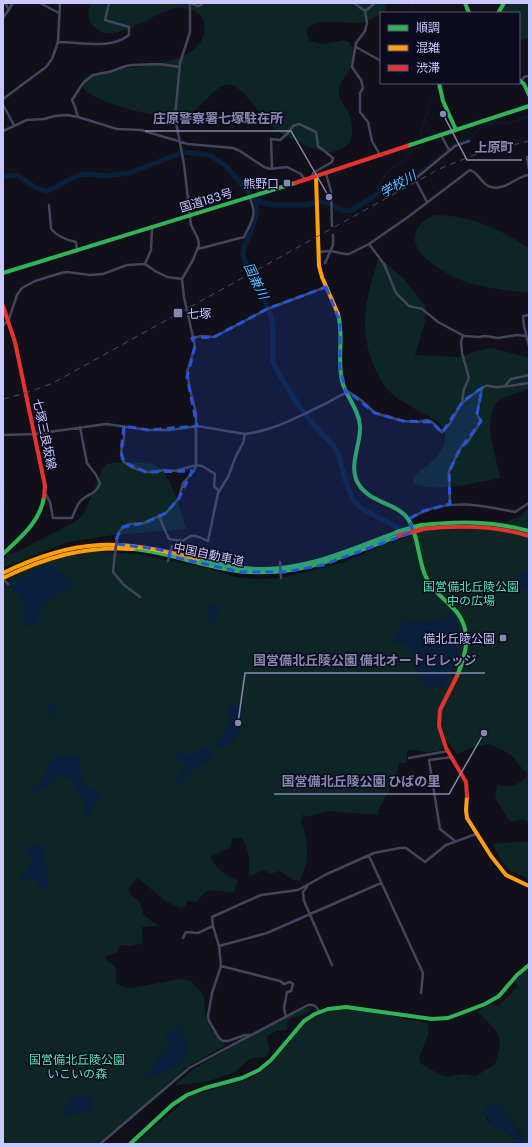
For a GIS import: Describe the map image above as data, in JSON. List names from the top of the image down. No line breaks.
{"streets":{"main road":["国道183号","七塚三良坂線","中国自動車道"]},"water":["学校川","国兼川"],"parks":["国営備北丘陵公園 中の広場","国営備北丘陵公園 いこいの森"],"places":{"other":["上原町","庄原警察署七塚駐在所","国営備北丘陵公園 備北オートビレッジ","国営備北丘陵公園 ひばの里"],"transit":["熊野口","七塚","備北丘陵公園"]},"legend":["順調","混雑","渋滞"]}
